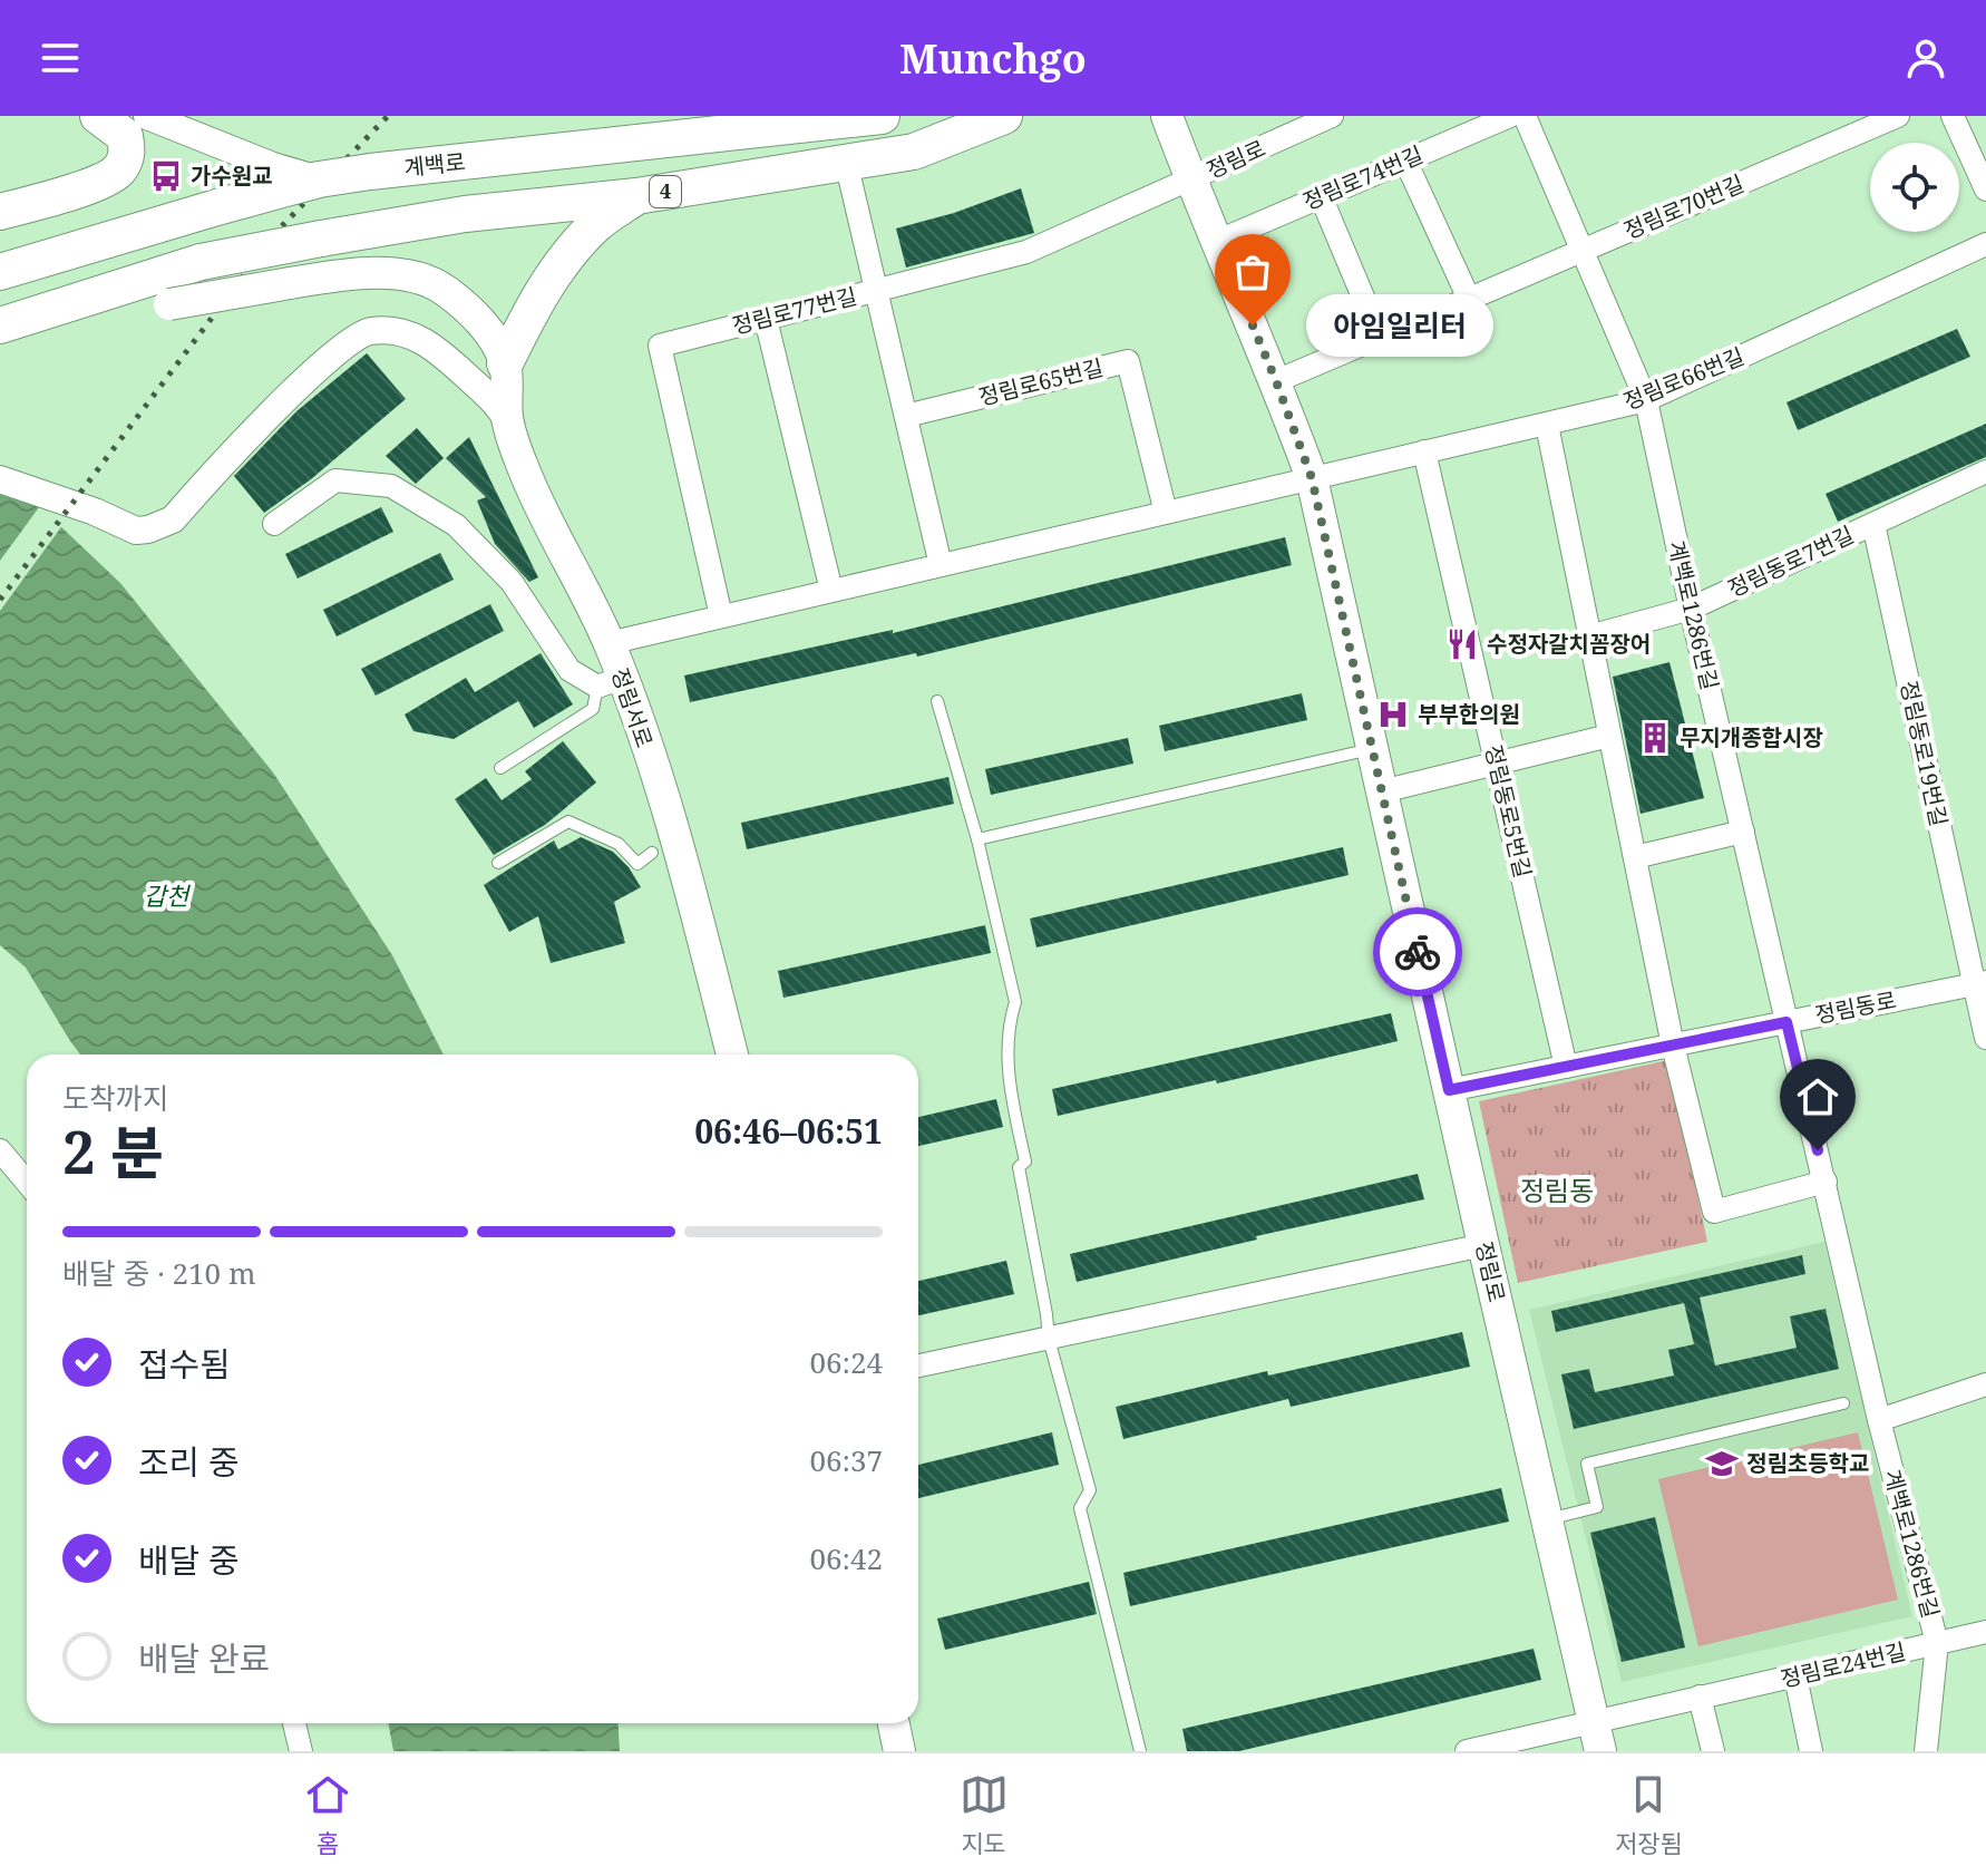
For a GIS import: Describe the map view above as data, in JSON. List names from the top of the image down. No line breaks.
{"streets":{"main road":["정림로","계백로","4","정림서로"],"street":["정림로74번길","정림로70번길","정림로77번길","정림로66번길","정림로65번길","정림동로7번길","계백로1286번길","정림동로19번길","정림동로5번길","정림동로","정림로24번길"]},"crossings":[["정림로","정림로74번길"],["정림로","정림로70번길"],["정림로","정림로77번길"],["정림로","정림로66번길"],["정림로","정림동로"],["정림로","정림로24번길"],["정림로70번길","계백로1286번길"],["정림로66번길","계백로1286번길"],["정림로66번길","정림동로5번길"],["정림동로7번길","계백로1286번길"],["정림동로7번길","정림동로19번길"],["계백로1286번길","정림동로"],["계백로1286번길","정림로24번길"],["정림동로19번길","정림동로"],["정림동로5번길","정림동로"]],"districts":["정림동"],"water":["갑천"],"places":{"bus stop":["가수원교"],"other":["아임일리터"],"restaurant":["수정자갈치꼼장어"],"hospital":["부부한의원"],"building":["무지개종합시장"],"school or university":["정림초등학교"]},"page":{"header":"Munchgo","bubble":"아임일리터","heading":["2 분","도착까지","06:46–06:51"],"bar":"배달 중 · 210 m","list":[["접수됨","06:24"],["조리 중","06:37"],["배달 중","06:42"],"배달 완료"],"tabs":["홈","지도","저장됨"]}}
